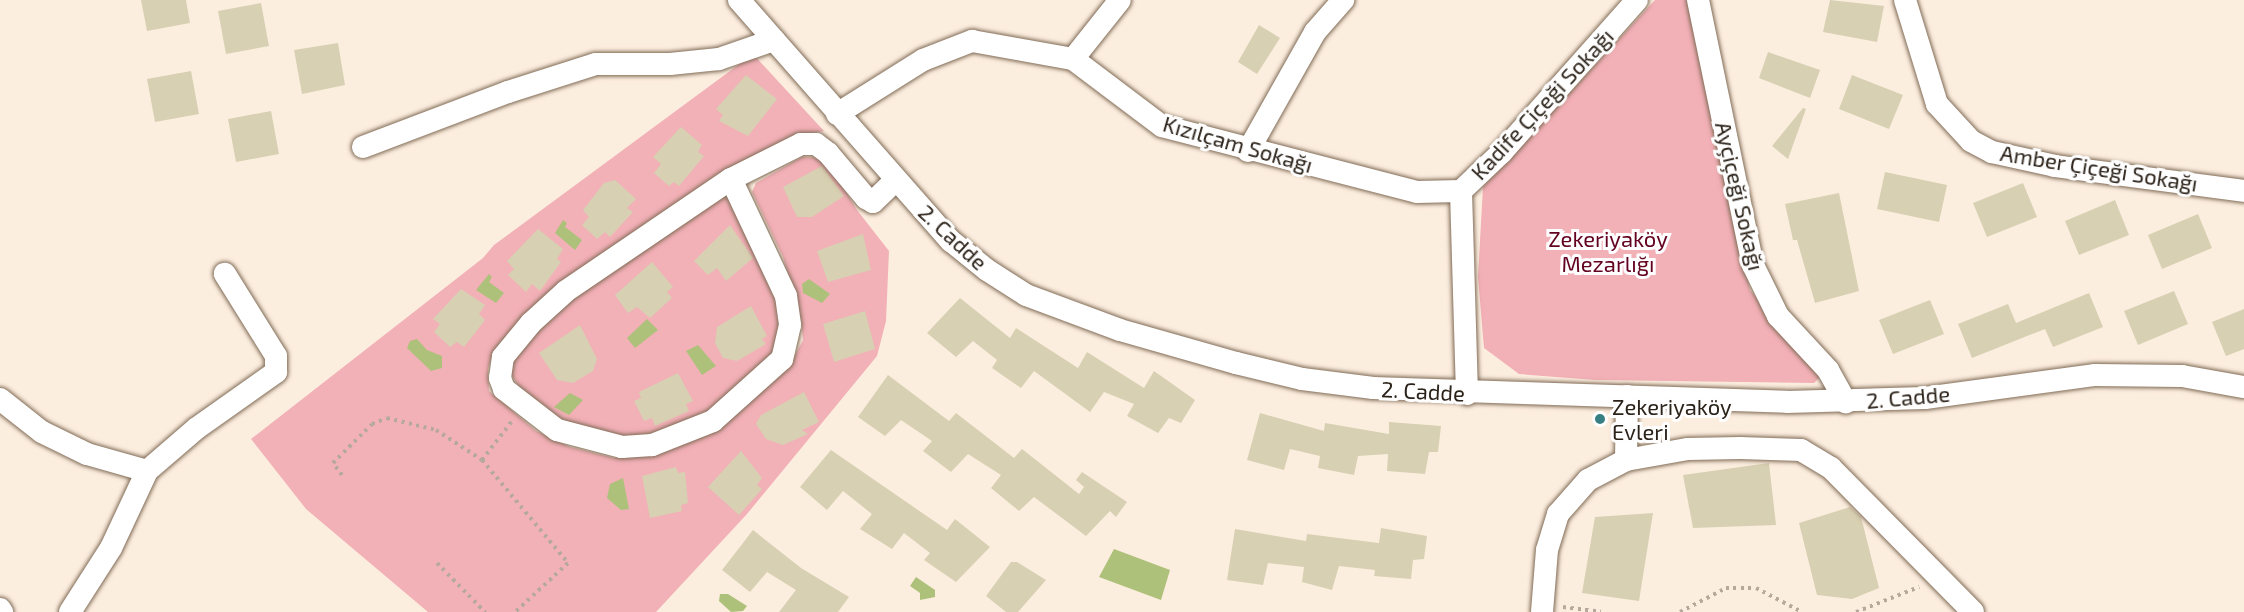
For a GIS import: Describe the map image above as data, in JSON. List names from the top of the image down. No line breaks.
{"streets":{"street":["Kadife Çiçeği Sokağı","Kızılçam Sokağı","Amber Çiçeği Sokağı","Ayçiçeği Sokağı","2. Cadde"]},"crossings":[["Kadife Çiçeği Sokağı","Kızılçam Sokağı"],["Kadife Çiçeği Sokağı","2. Cadde"],["Kızılçam Sokağı","2. Cadde"],["Ayçiçeği Sokağı","2. Cadde"]],"parks":["Zekeriyaköy Mezarlığı"],"places":["Zekeriyaköy Evleri"]}
